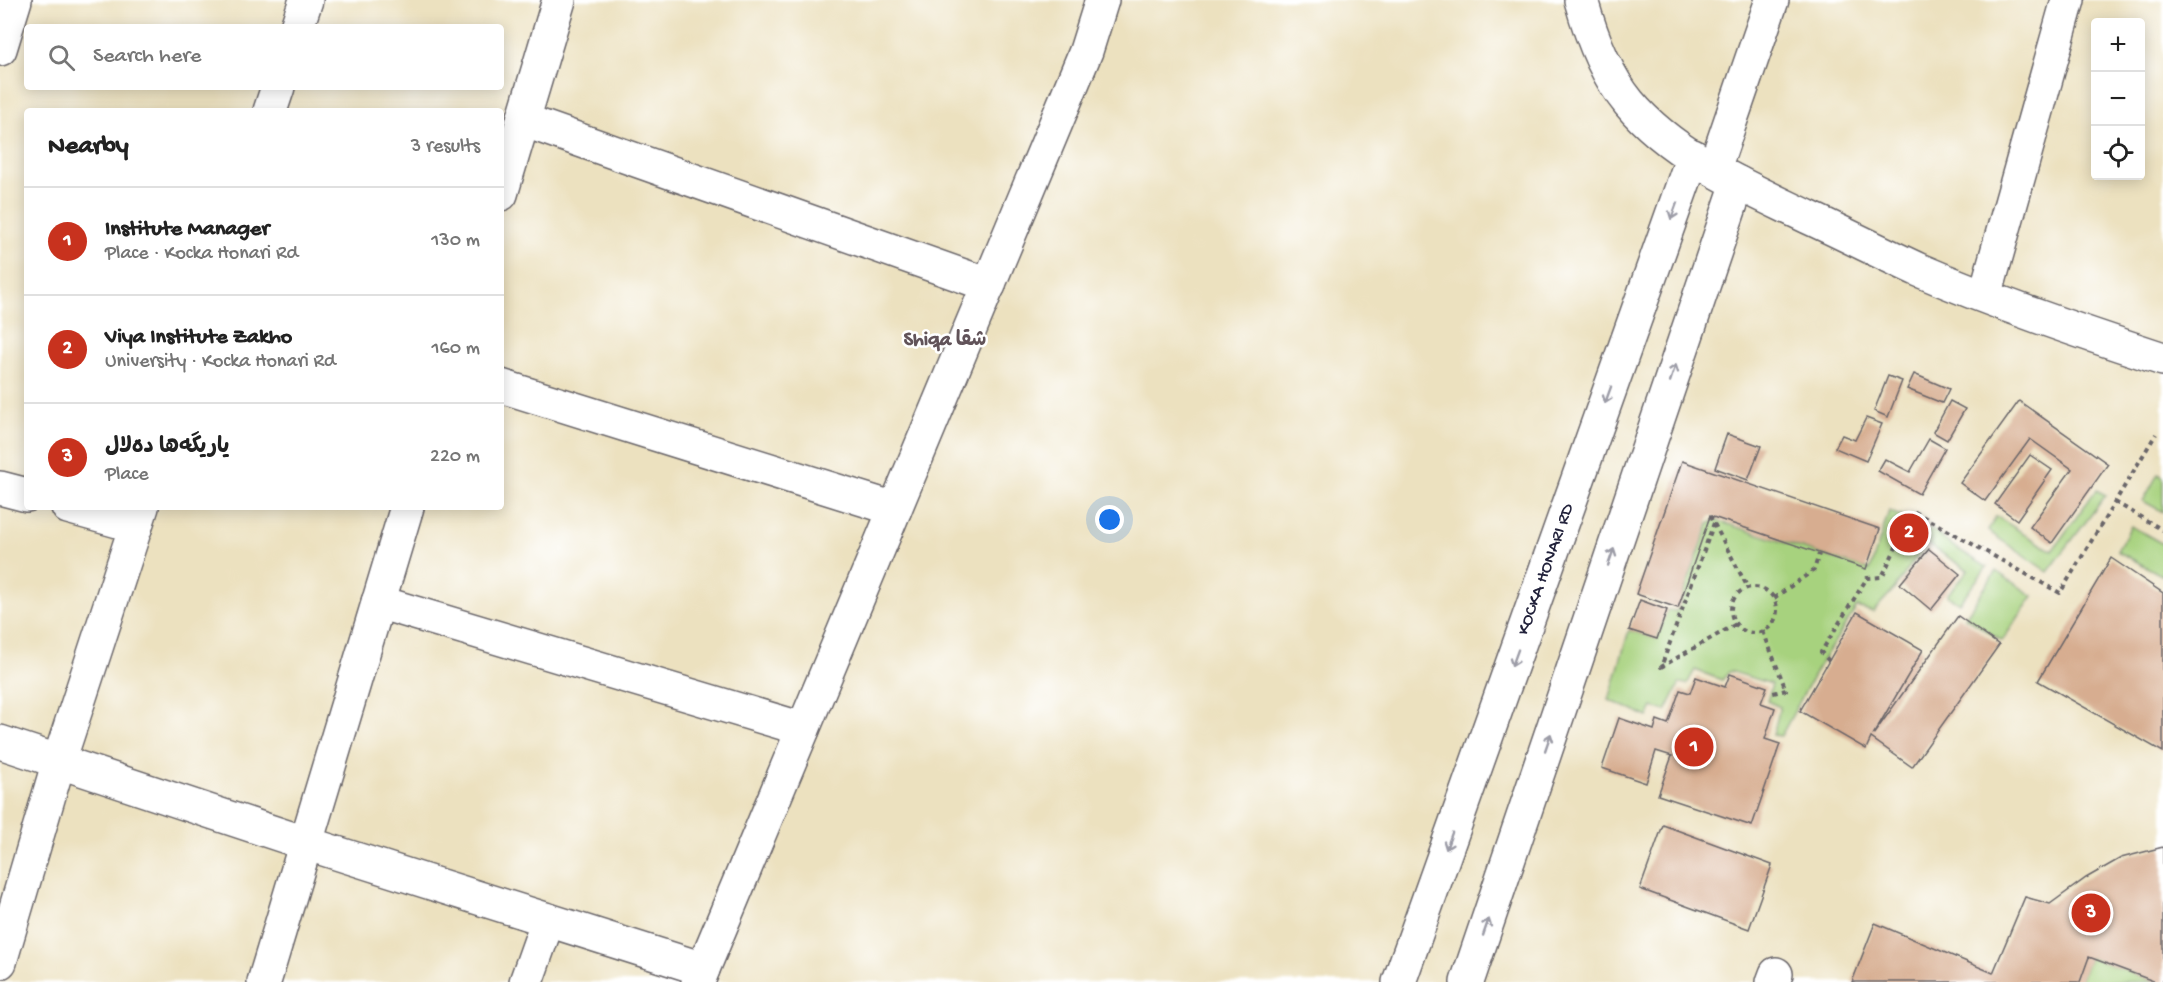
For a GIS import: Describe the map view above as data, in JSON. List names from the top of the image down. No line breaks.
{"streets":{"street":["KOCKA HONARI RD"]},"districts":["Shiqa شقا"],"page":{"map_buttons":["+","−"],"search":"Search here","heading":["Nearby","3 results"],"list":[{"mark":"1","name":"Institute Manager","note":"Place · Kocka Honari Rd","value":"130 m"},{"mark":"2","name":"Viya Institute Zakho","note":"University · Kocka Honari Rd","value":"160 m"},{"mark":"3","name":"یاریگەها دەلال","note":"Place","value":"220 m"}],"pins":["2","1","3"]}}
